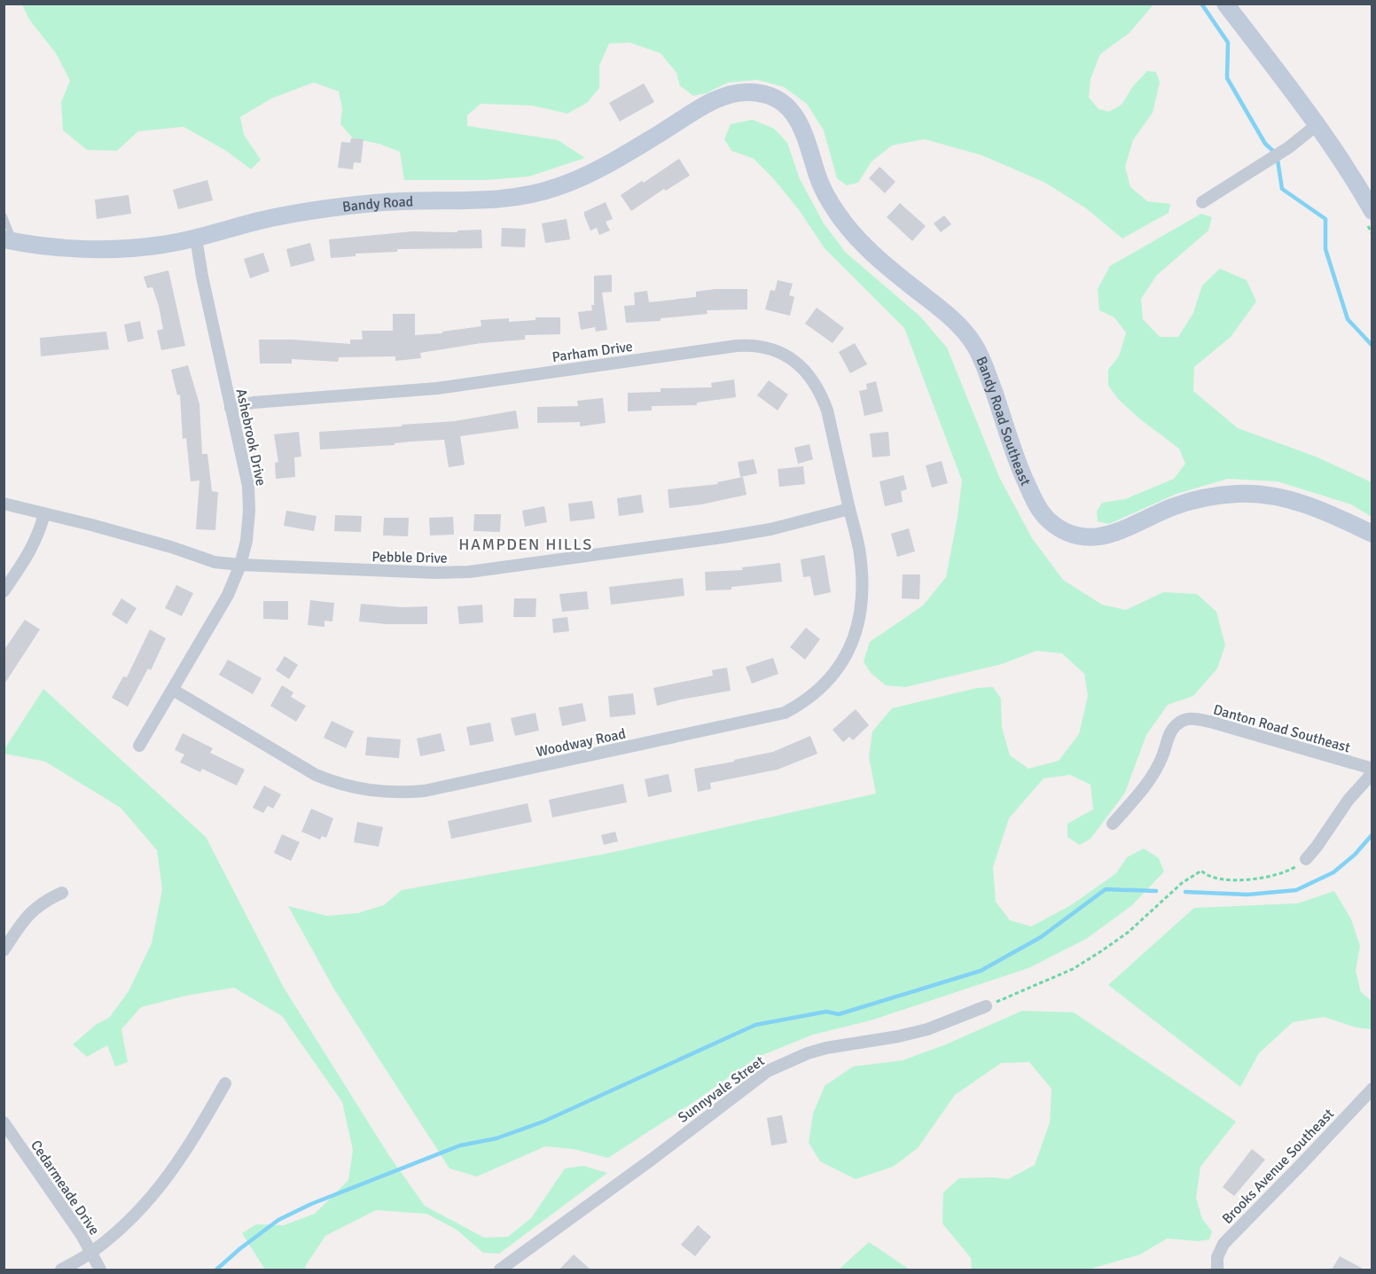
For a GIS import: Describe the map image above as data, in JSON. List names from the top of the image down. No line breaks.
{"streets":{"street":["Bandy Road","Parham Drive","Bandy Road Southeast","Ashebrook Drive","Pebble Drive","Danton Road Southeast","Woodway Road","Sunnyvale Street","Brooks Avenue Southeast","Cedarmeade Drive"]},"crossings":[["Bandy Road","Bandy Road Southeast"],["Bandy Road","Ashebrook Drive"],["Parham Drive","Ashebrook Drive"],["Parham Drive","Pebble Drive"],["Parham Drive","Woodway Road"],["Ashebrook Drive","Pebble Drive"],["Ashebrook Drive","Woodway Road"],["Pebble Drive","Woodway Road"]],"districts":["HAMPDEN HILLS"]}
